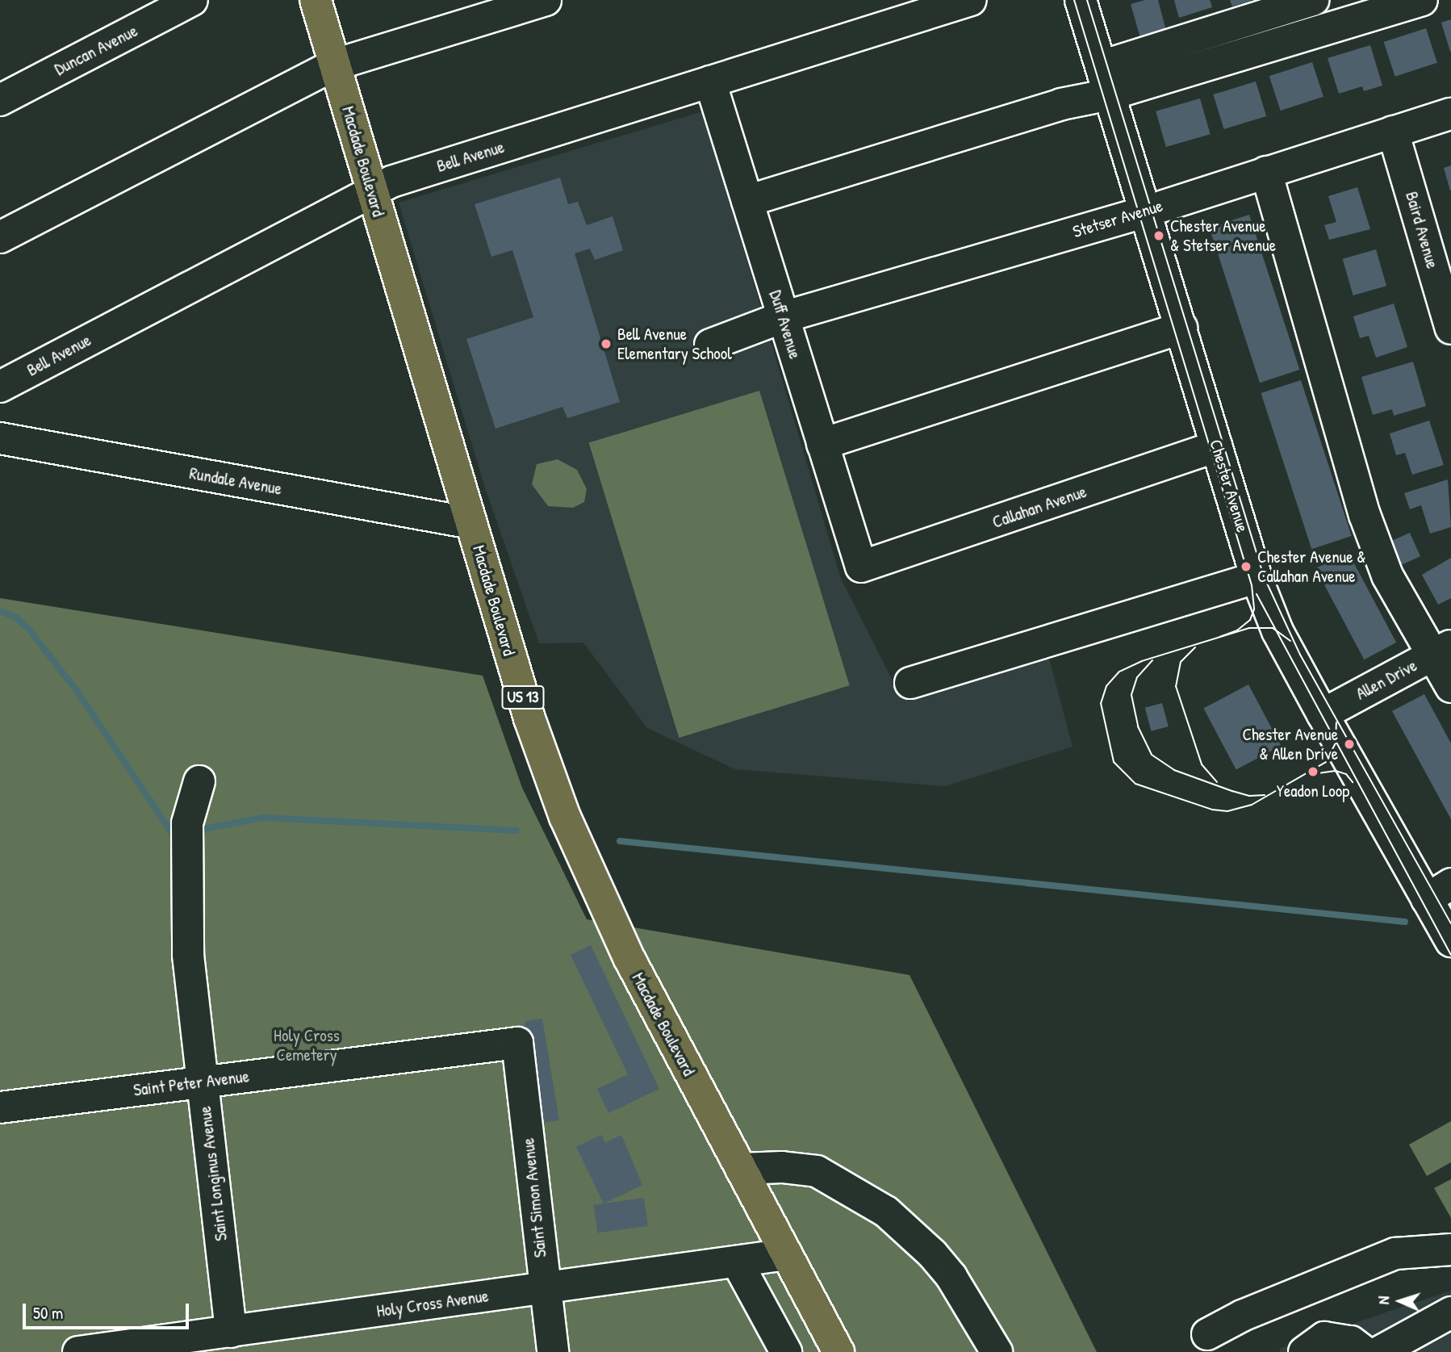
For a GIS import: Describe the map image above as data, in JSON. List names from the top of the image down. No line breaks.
{"streets":{"main road":["Macdade Boulevard","US 13"],"street":["Duncan Avenue","Bell Avenue","Stetser Avenue","Baird Avenue","Duff Avenue","Rundale Avenue","Chester Avenue","Callahan Avenue","Allen Drive","Saint Peter Avenue","Saint Longinus Avenue","Saint Simon Avenue","Holy Cross Avenue"]},"crossings":[["Bell Avenue","Macdade Boulevard"],["Bell Avenue","Duff Avenue"],["Macdade Boulevard","Rundale Avenue"],["Macdade Boulevard","Holy Cross Avenue"],["Stetser Avenue","Baird Avenue"],["Stetser Avenue","Duff Avenue"],["Stetser Avenue","Chester Avenue"],["Duff Avenue","Callahan Avenue"],["Chester Avenue","Callahan Avenue"],["Chester Avenue","Allen Drive"],["Saint Peter Avenue","Saint Longinus Avenue"],["Saint Peter Avenue","Saint Simon Avenue"],["Saint Longinus Avenue","Holy Cross Avenue"],["Saint Simon Avenue","Holy Cross Avenue"]],"parks":["Holy Cross Cemetery"],"places":["Chester Avenue & Stetser Avenue","Bell Avenue Elementary School","Chester Avenue & Callahan Avenue","Chester Avenue & Allen Drive","Yeadon Loop"],"scale_bar":"50 m","north":"left"}
